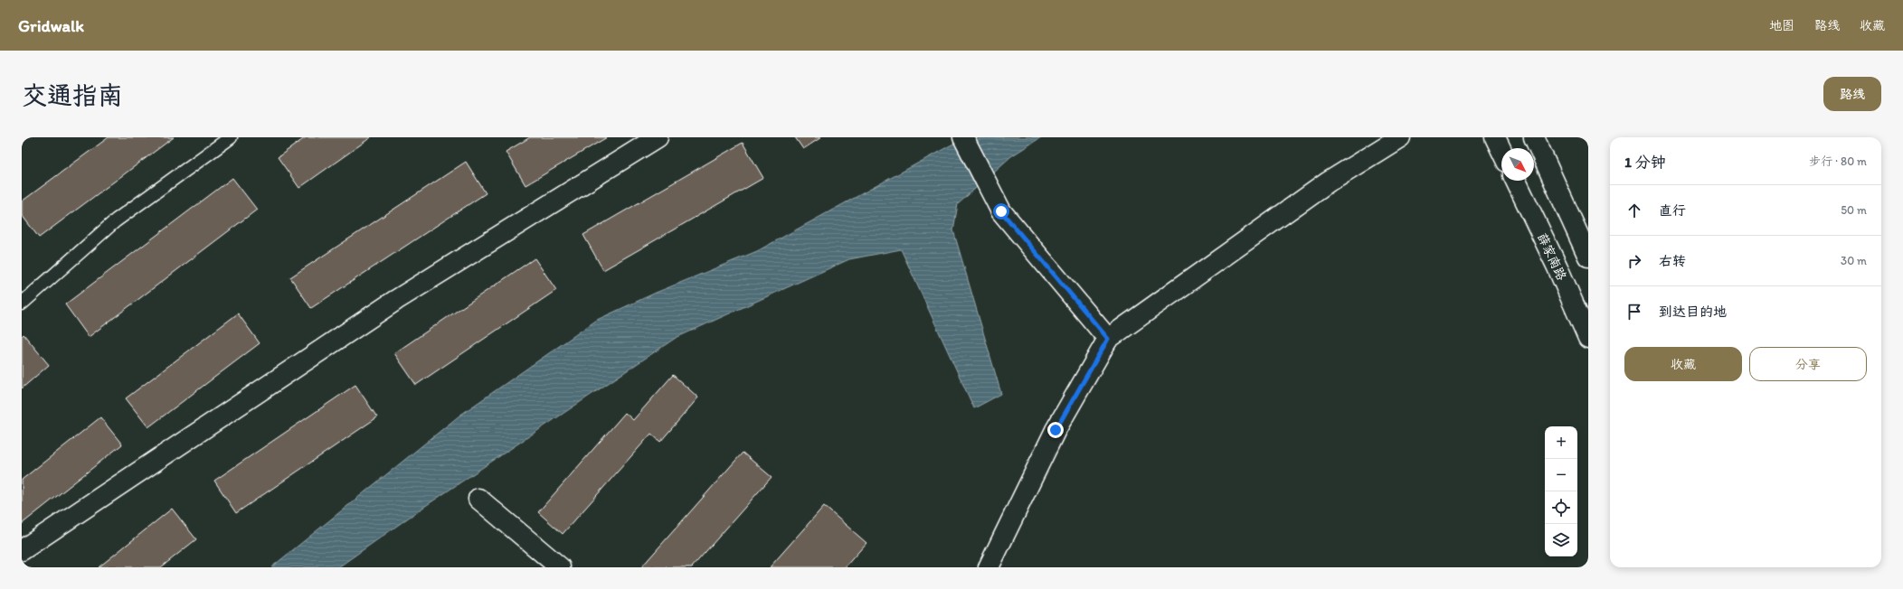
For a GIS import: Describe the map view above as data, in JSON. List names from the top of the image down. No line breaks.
{"streets":{"street":["薛家南路"]},"north":"bottom right","page":{"header":"Gridwalk","nav":["地图","路线","收藏"],"buttons":["路线",["收藏","分享"]],"title":"交通指南","heading":["1 分钟","步行 · 80 m"],"list":[["直行","50 m"],["右转","30 m"],"到达目的地"],"map_buttons":["+","−"]}}
